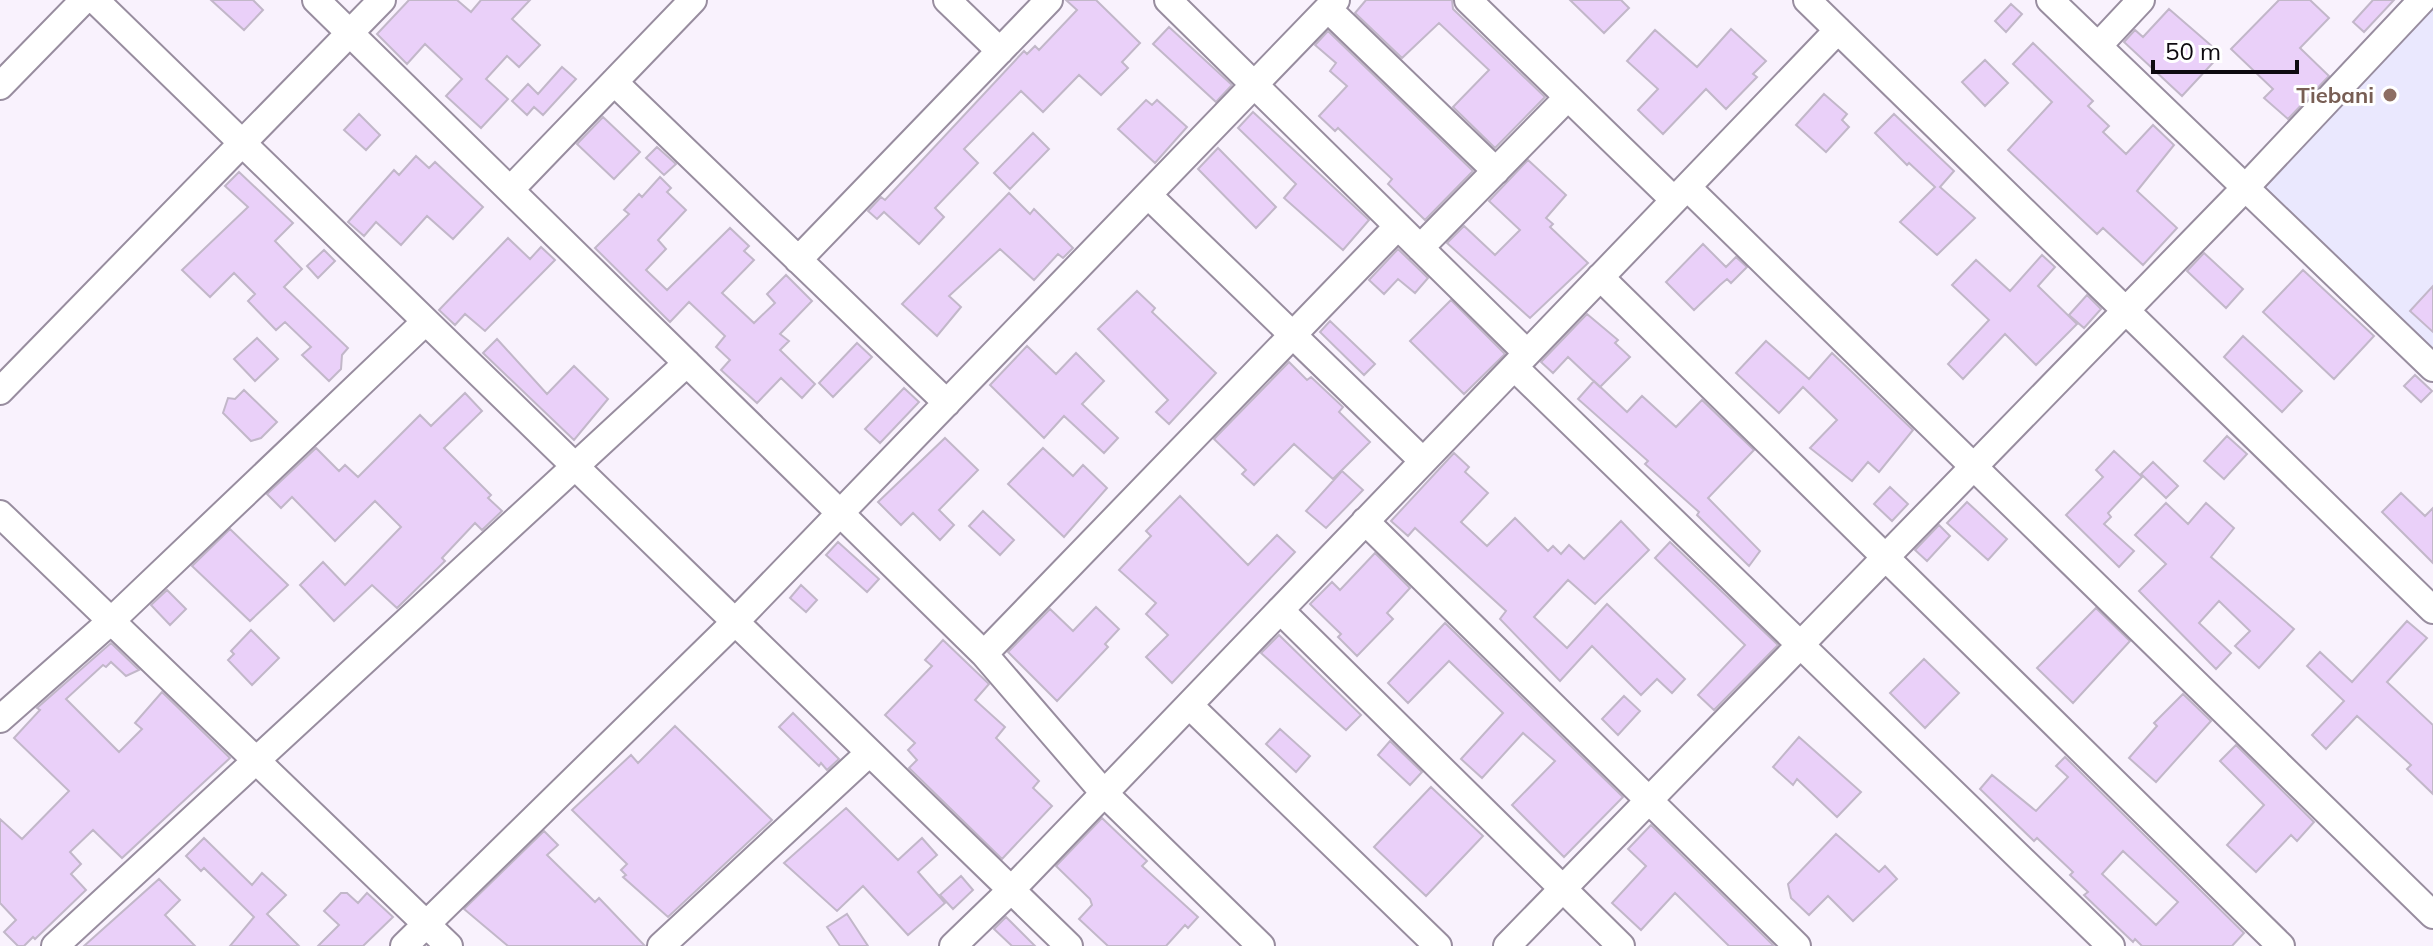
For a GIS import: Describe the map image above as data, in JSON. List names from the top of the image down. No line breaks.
{"places":["Tiebani"],"scale_bar":"50 m"}
